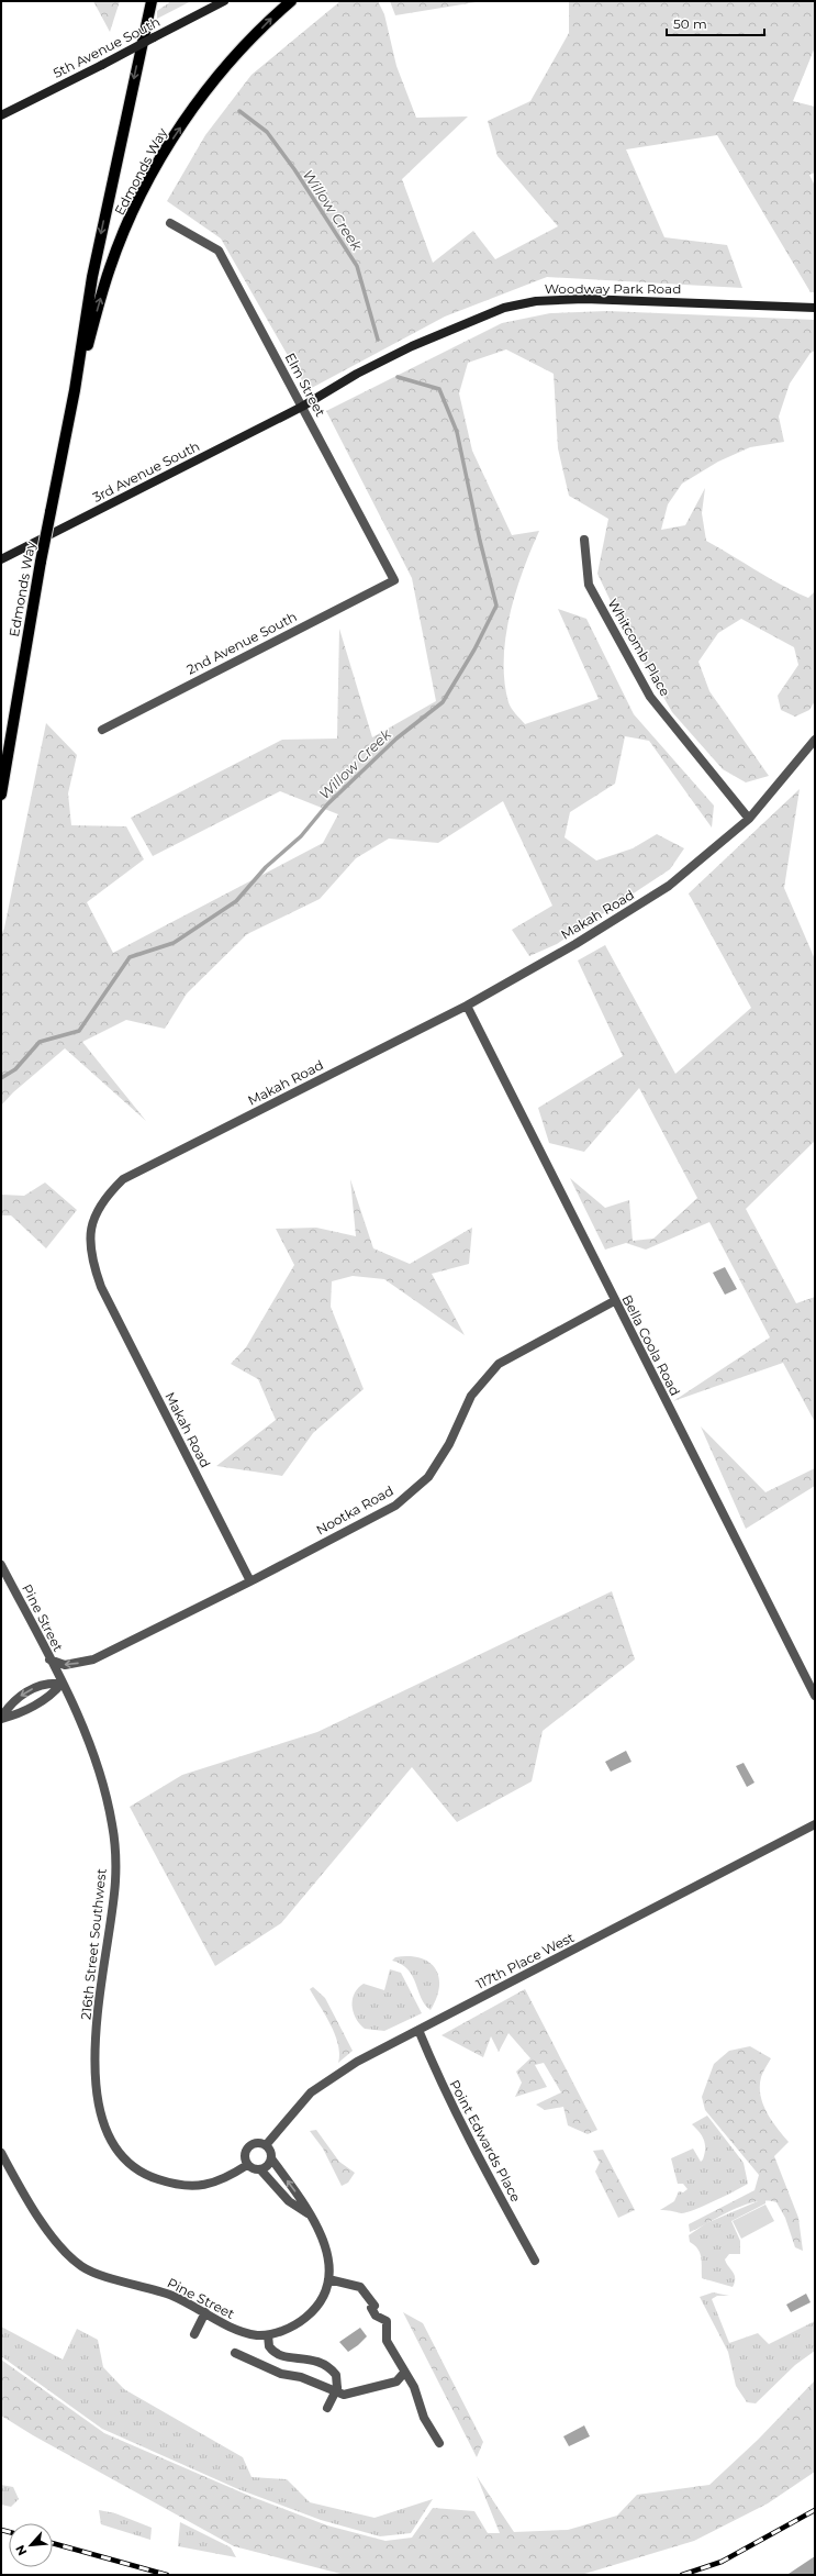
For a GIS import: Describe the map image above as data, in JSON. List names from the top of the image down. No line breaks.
{"streets":{"main road":["Edmonds Way"],"street":["5th Avenue South","Woodway Park Road","Elm Street","3rd Avenue South","2nd Avenue South","Whitcomb Place","Makah Road","Bella Coola Road","Nootka Road","Pine Street","216th Street Southwest","117th Place West","Point Edwards Place"]},"crossings":[["Woodway Park Road","Elm Street"],["Woodway Park Road","3rd Avenue South"],["Elm Street","3rd Avenue South"],["Elm Street","2nd Avenue South"],["Whitcomb Place","Makah Road"],["Makah Road","Bella Coola Road"],["Makah Road","Nootka Road"],["Bella Coola Road","Nootka Road"],["Nootka Road","Pine Street"],["Pine Street","216th Street Southwest"],["216th Street Southwest","117th Place West"],["117th Place West","Point Edwards Place"]],"water":["Willow Creek"],"scale_bar":"50 m","north":"bottom left"}
